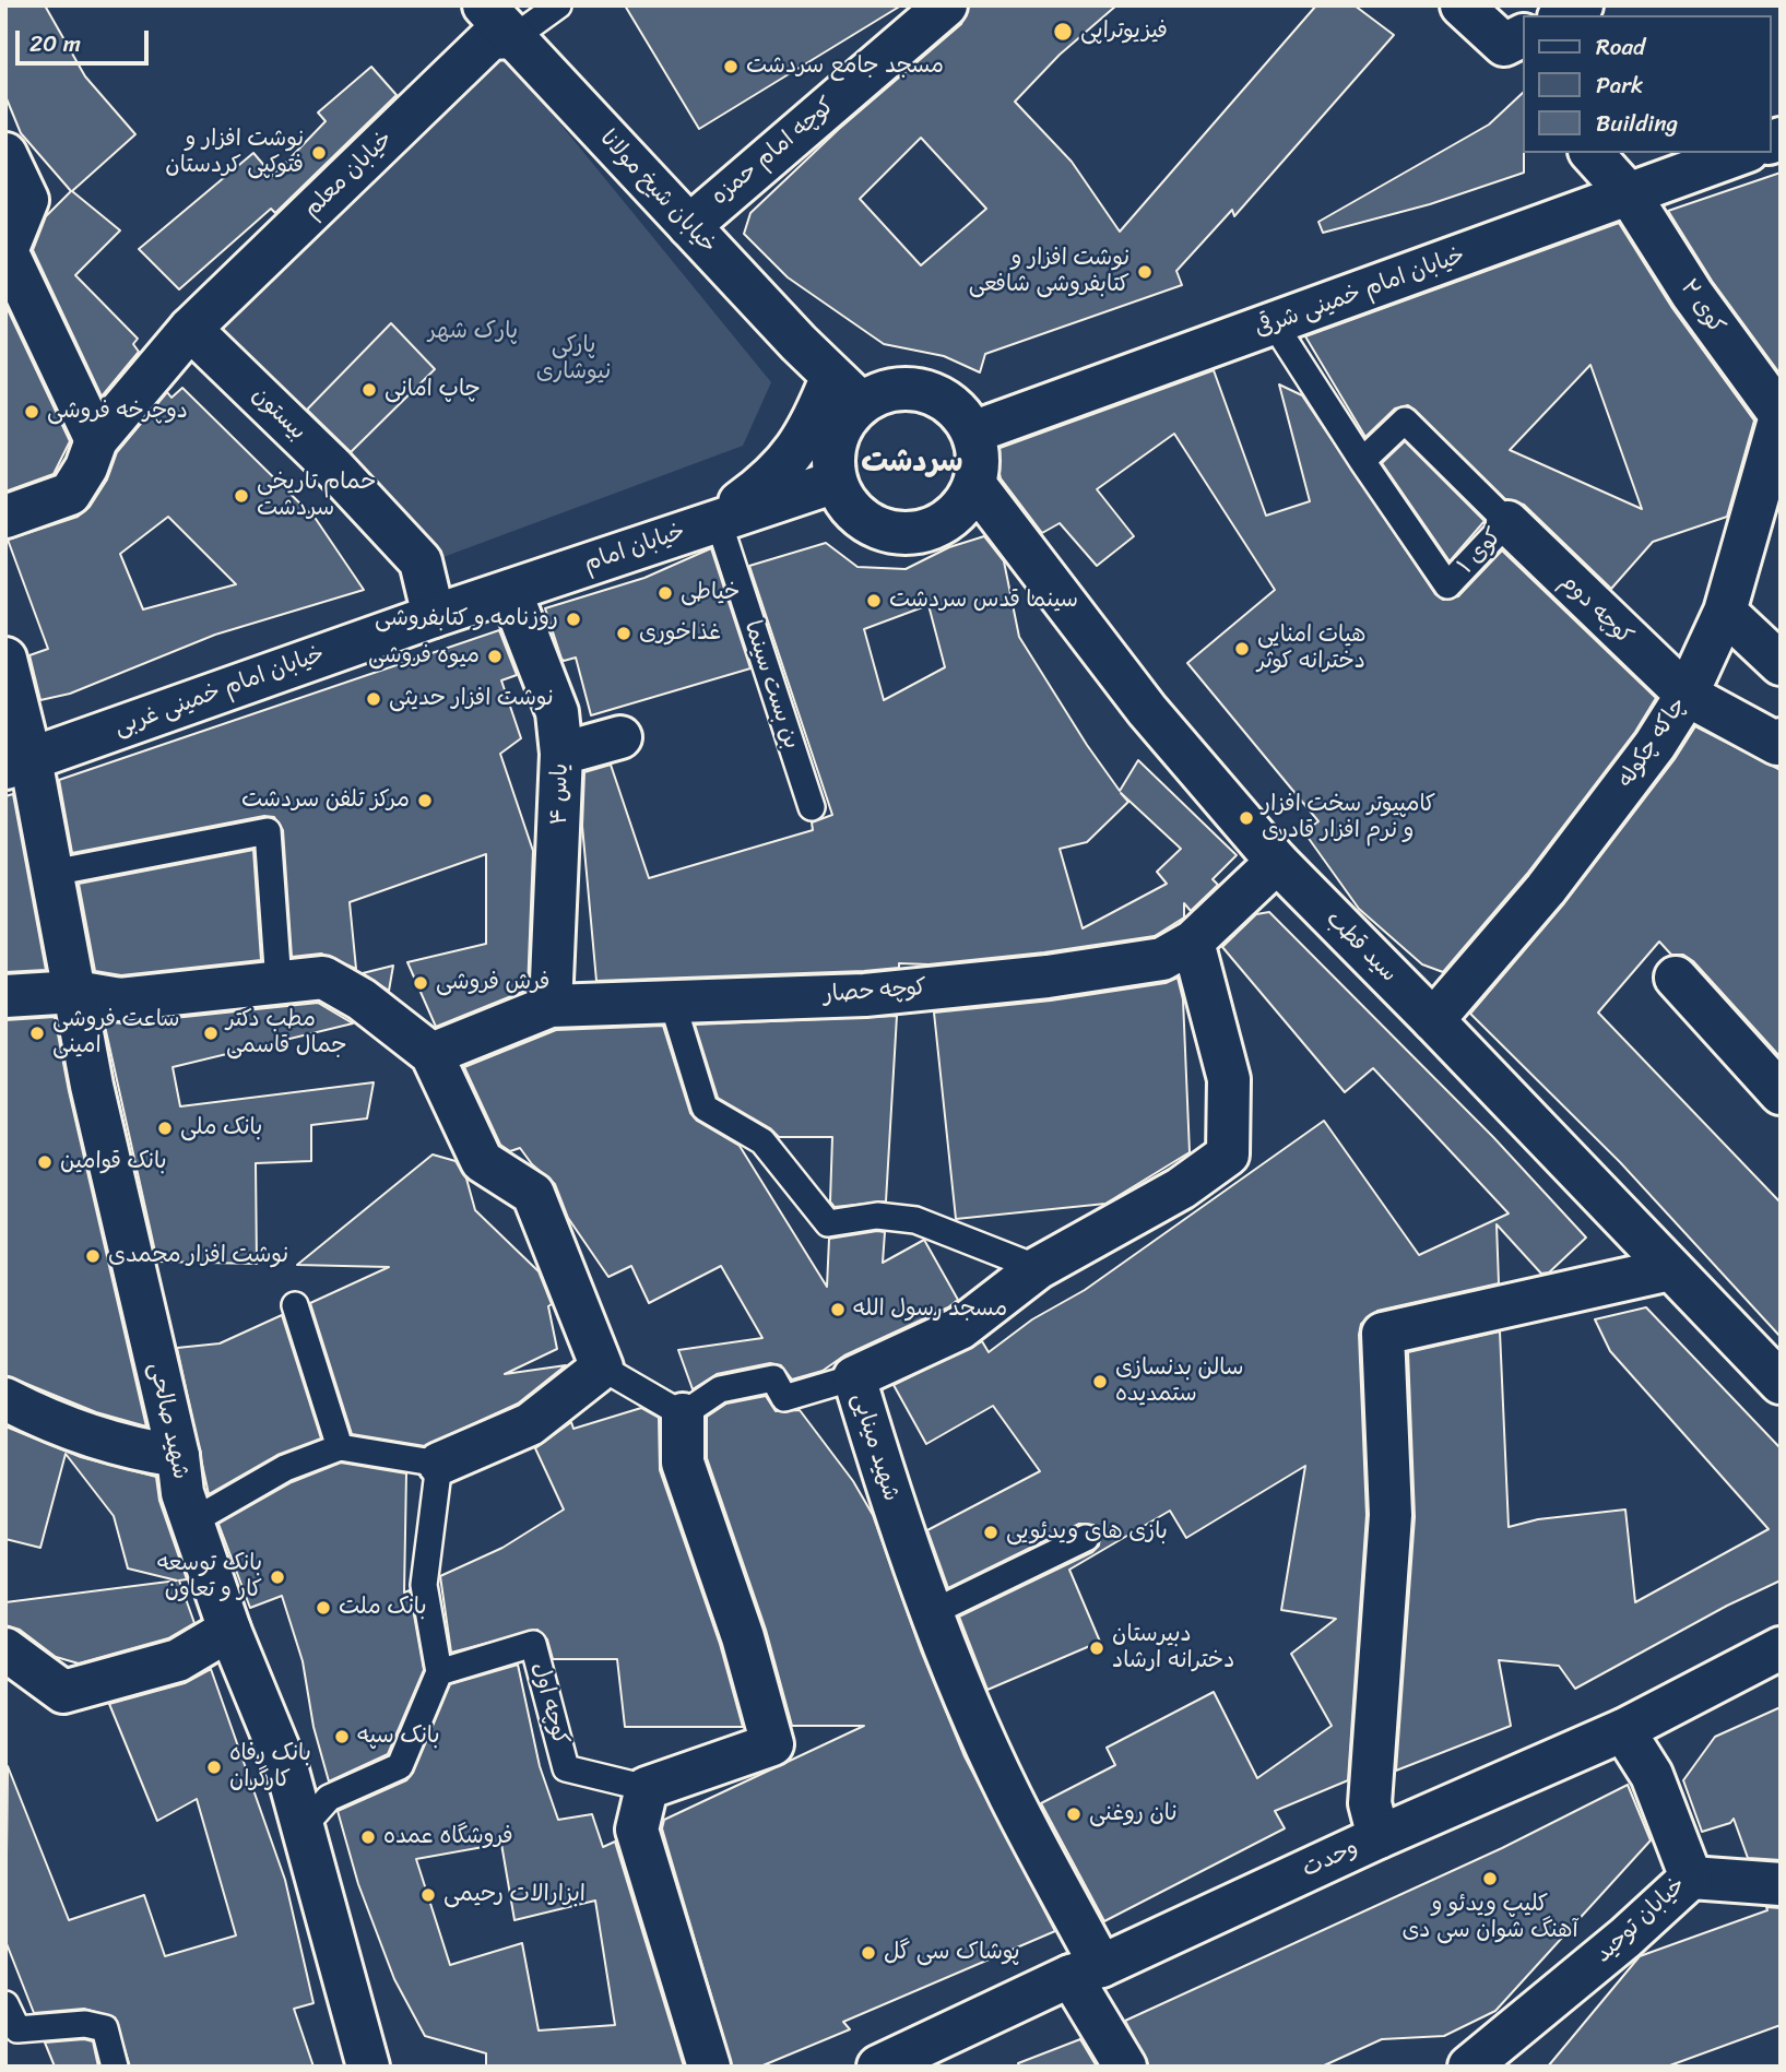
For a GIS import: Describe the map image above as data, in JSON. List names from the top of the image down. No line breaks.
{"streets":{"street":["کوچه امام حمزه","خیابان معلم","خیابان شیخ مولانا","خیابان امام خمینی شرقی","کوی ۲","بیستون","خیابان امام","کوچه دوم","خیابان امام خمینی غربی","چاکه چکوله","یاس ۴","سید قطب","کوچه حصار","شهید صالحی","شهید مینایی","وحدت","خیابان توحید"],"lane":["کوی ۱","بن بست سینما","کوچه اول"]},"crossings":[["کوچه امام حمزه","خیابان شیخ مولانا"],["خیابان معلم","خیابان شیخ مولانا"],["خیابان معلم","بیستون"],["خیابان شیخ مولانا","خیابان امام خمینی شرقی"],["خیابان شیخ مولانا","خیابان امام"],["خیابان شیخ مولانا","سید قطب"],["خیابان امام خمینی شرقی","کوی ۲"],["خیابان امام خمینی شرقی","خیابان امام"],["خیابان امام خمینی شرقی","کوی ۱"],["خیابان امام خمینی شرقی","سید قطب"],["کوی ۲","چاکه چکوله"],["بیستون","خیابان امام"],["بیستون","خیابان امام خمینی غربی"],["خیابان امام","بن بست سینما"],["خیابان امام","خیابان امام خمینی غربی"],["خیابان امام","یاس ۴"],["خیابان امام","سید قطب"],["کوی ۱","کوچه دوم"],["کوچه دوم","چاکه چکوله"],["خیابان امام خمینی غربی","شهید صالحی"],["چاکه چکوله","سید قطب"],["یاس ۴","کوچه حصار"],["کوچه حصار","شهید مینایی"],["شهید مینایی","وحدت"],["وحدت","خیابان توحید"]],"districts":["سردشت"],"parks":["پارک شهر","پارکی نیوشاری"],"places":["فیزیوتراپی","مسجد جامع سردشت","نوشت افزار و فتوکپی کردستان","نوشت افزار و کتابفروشی شافعی","چاپ امانی","دوچرخه فروشی","حمام تاریخی سردشت","خیاطی","سینما قدس سردشت","روزنامه و کتابفروشی","غذاخوری","هیات امنایی دخترانه کوثر","میوه فروشی","نوشت افزار حدیثی","مرکز تلفن سردشت","کامپیوتر سخت افزار و نرم افزار قادری","فرش فروشی","ساعت فروشی امینی","مطب دکتر جمال قاسمی","بانک ملی","بانک قوامین","نوشت افزار محمدی","مسجد رسول الله","سالن بدنسازی ستمدیده","بازی های ویدئویی","بانک توسعه کار و تعاون","بانک ملت","دبیرستان دخترانه ارشاد","بانک سپه","بانک رفاه کارگران","نان روغنی","فروشگاه عمده","کلیپ ویدئو و آهنگ شوان سی دی","ابزارالات رحیمی","پوشاک سی گل"],"legend":["Road","Park","Building"],"scale_bar":"20 m"}
